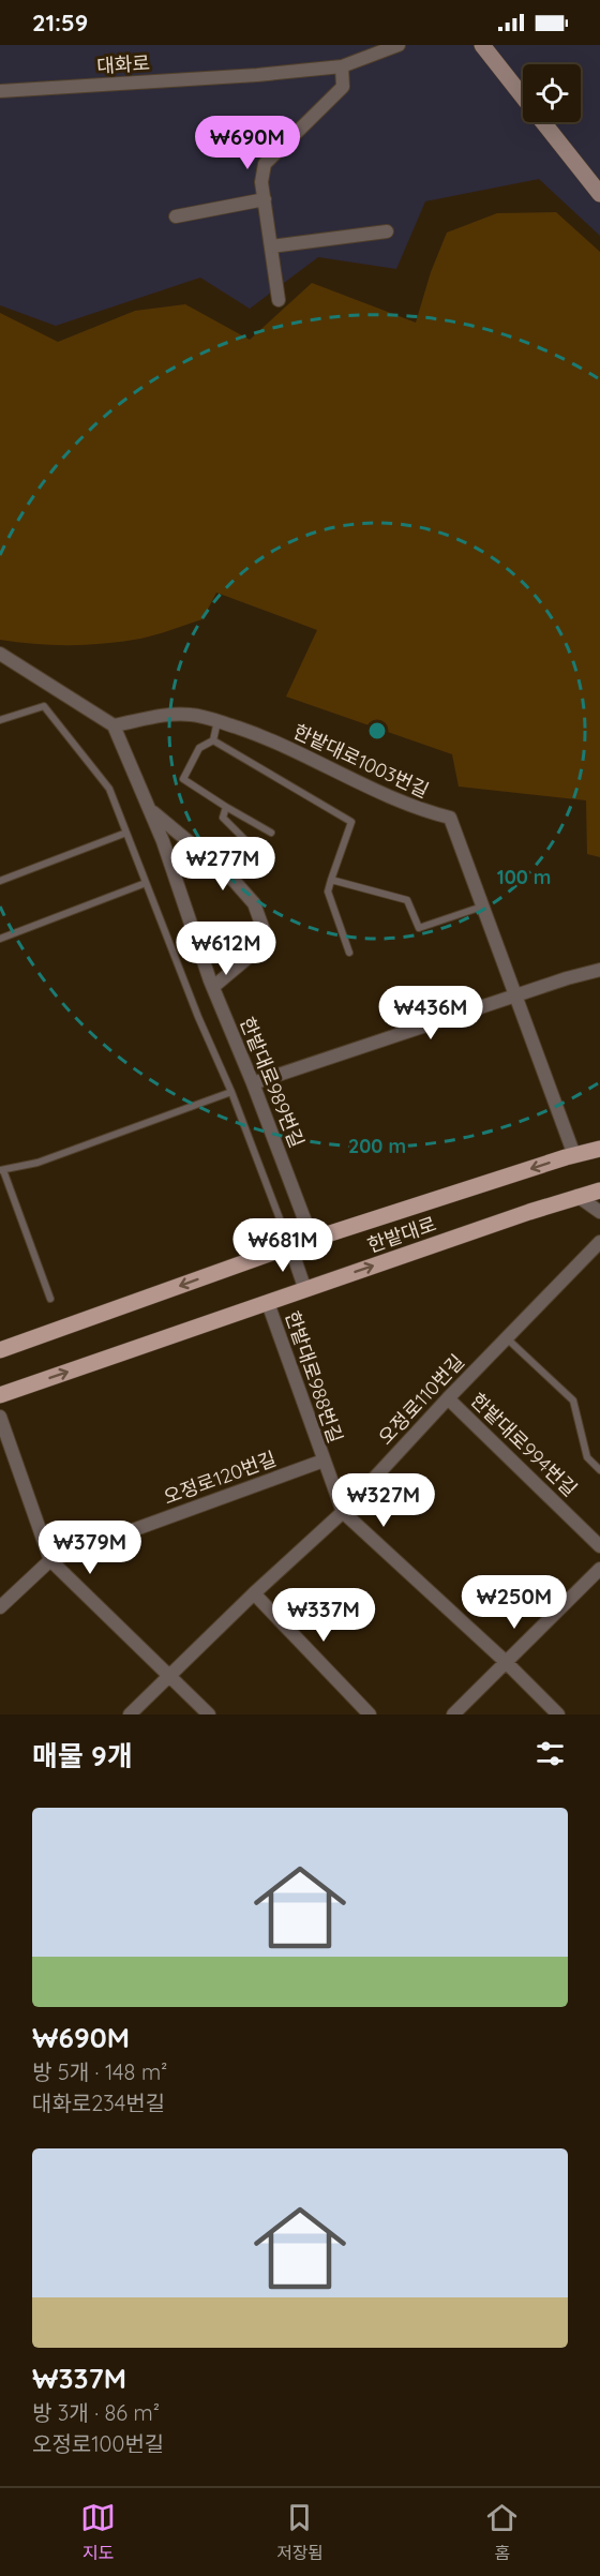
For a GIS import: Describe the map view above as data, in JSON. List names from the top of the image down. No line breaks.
{"streets":{"main road":["한밭대로"],"street":["대화로","한밭대로1003번길","한밭대로989번길","한밭대로988번길","오정로110번길","한밭대로994번길","오정로120번길"]},"crossings":[["한밭대로1003번길","한밭대로989번길"],["한밭대로1003번길","한밭대로"],["한밭대로989번길","한밭대로"],["한밭대로","한밭대로988번길"],["한밭대로988번길","오정로110번길"],["한밭대로988번길","오정로120번길"],["오정로110번길","한밭대로994번길"]],"page":{"status":"21:59","price":["₩690M","₩277M","₩612M","₩436M","₩681M","₩327M","₩379M","₩250M","₩337M"],"heading":"매물 9개","list":[{"name":"₩690M","note":"방 5개 · 148 m² · 대화로234번길"},{"name":"₩337M","note":"방 3개 · 86 m² · 오정로100번길"}],"tabs":["지도","저장됨","홈"]},"rings":["100 m","200 m"]}
